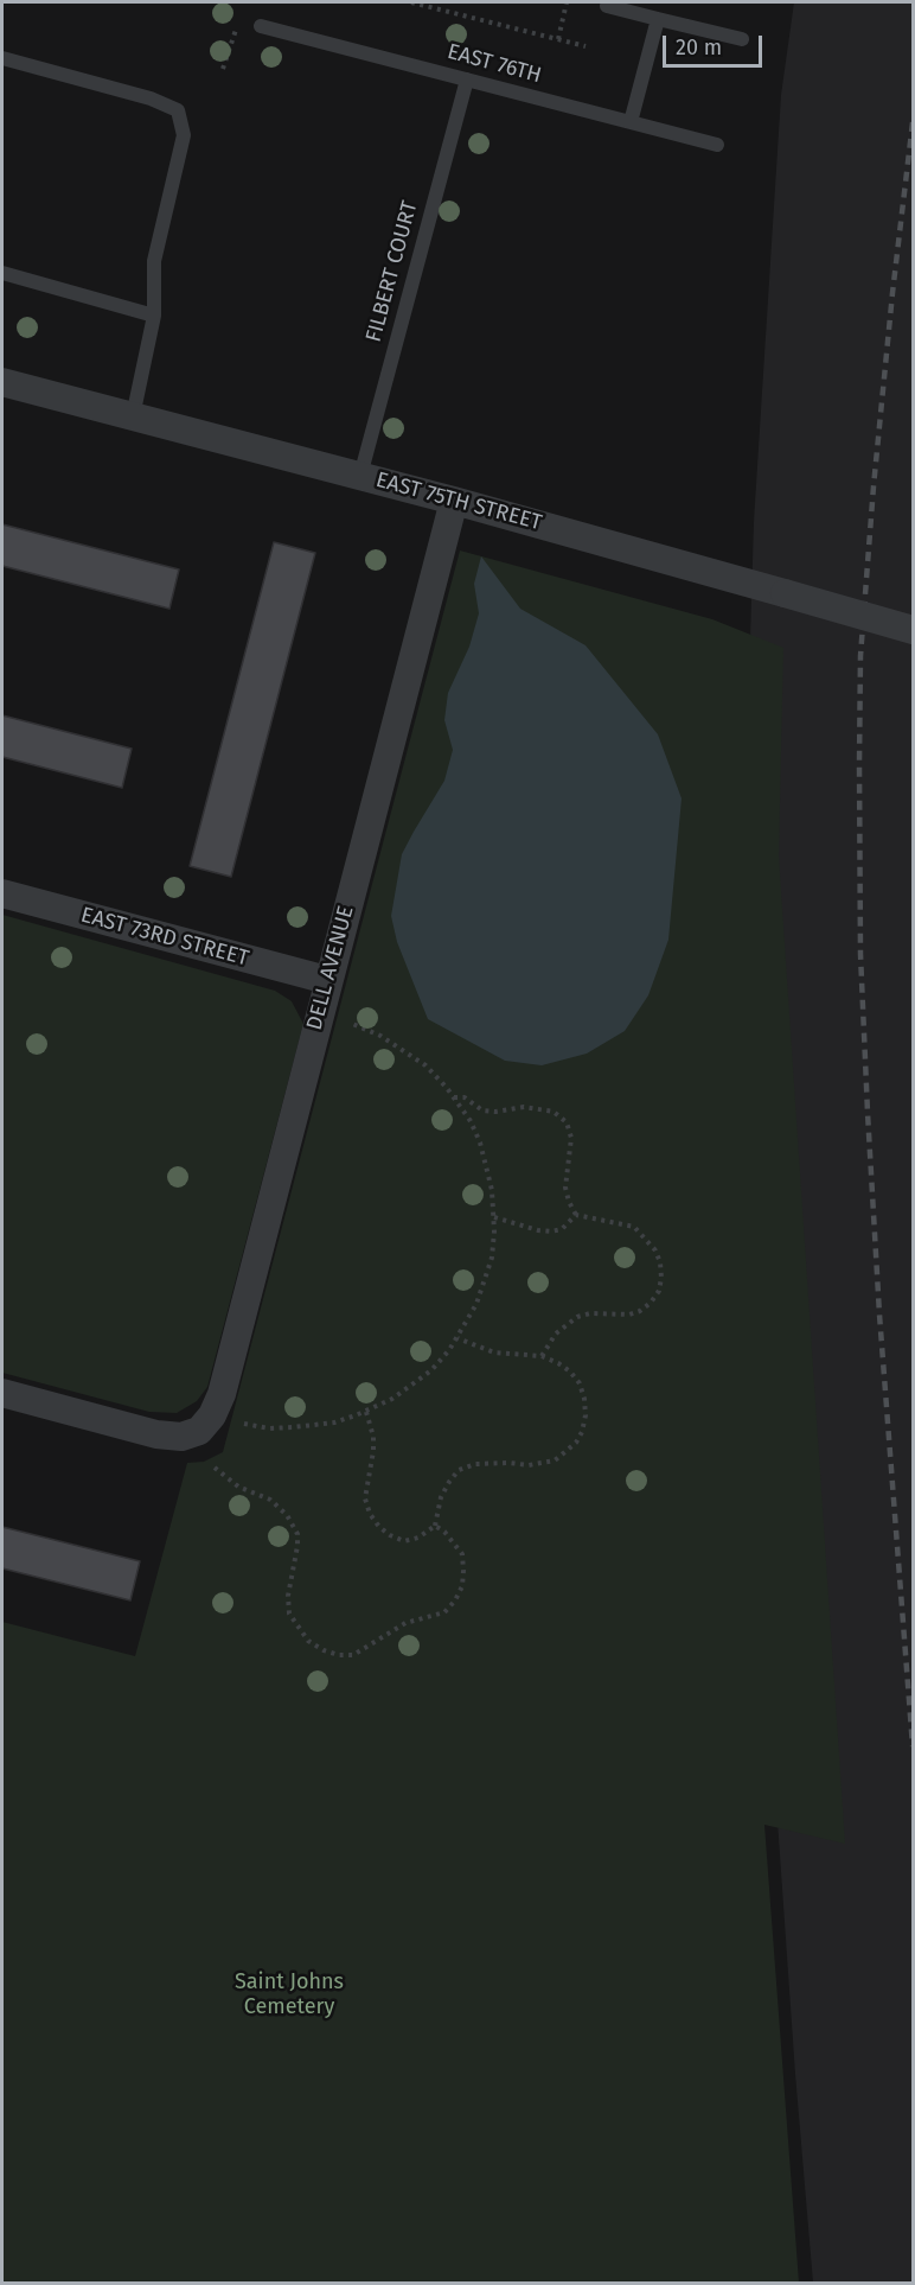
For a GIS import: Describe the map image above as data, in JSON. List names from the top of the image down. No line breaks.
{"streets":{"street":["EAST 75TH STREET","EAST 73RD STREET","DELL AVENUE"],"lane":["EAST 76TH","FILBERT COURT"]},"crossings":[["EAST 76TH","FILBERT COURT"],["FILBERT COURT","EAST 75TH STREET"],["EAST 75TH STREET","DELL AVENUE"],["EAST 73RD STREET","DELL AVENUE"]],"parks":["Saint Johns Cemetery"],"scale_bar":"20 m"}
